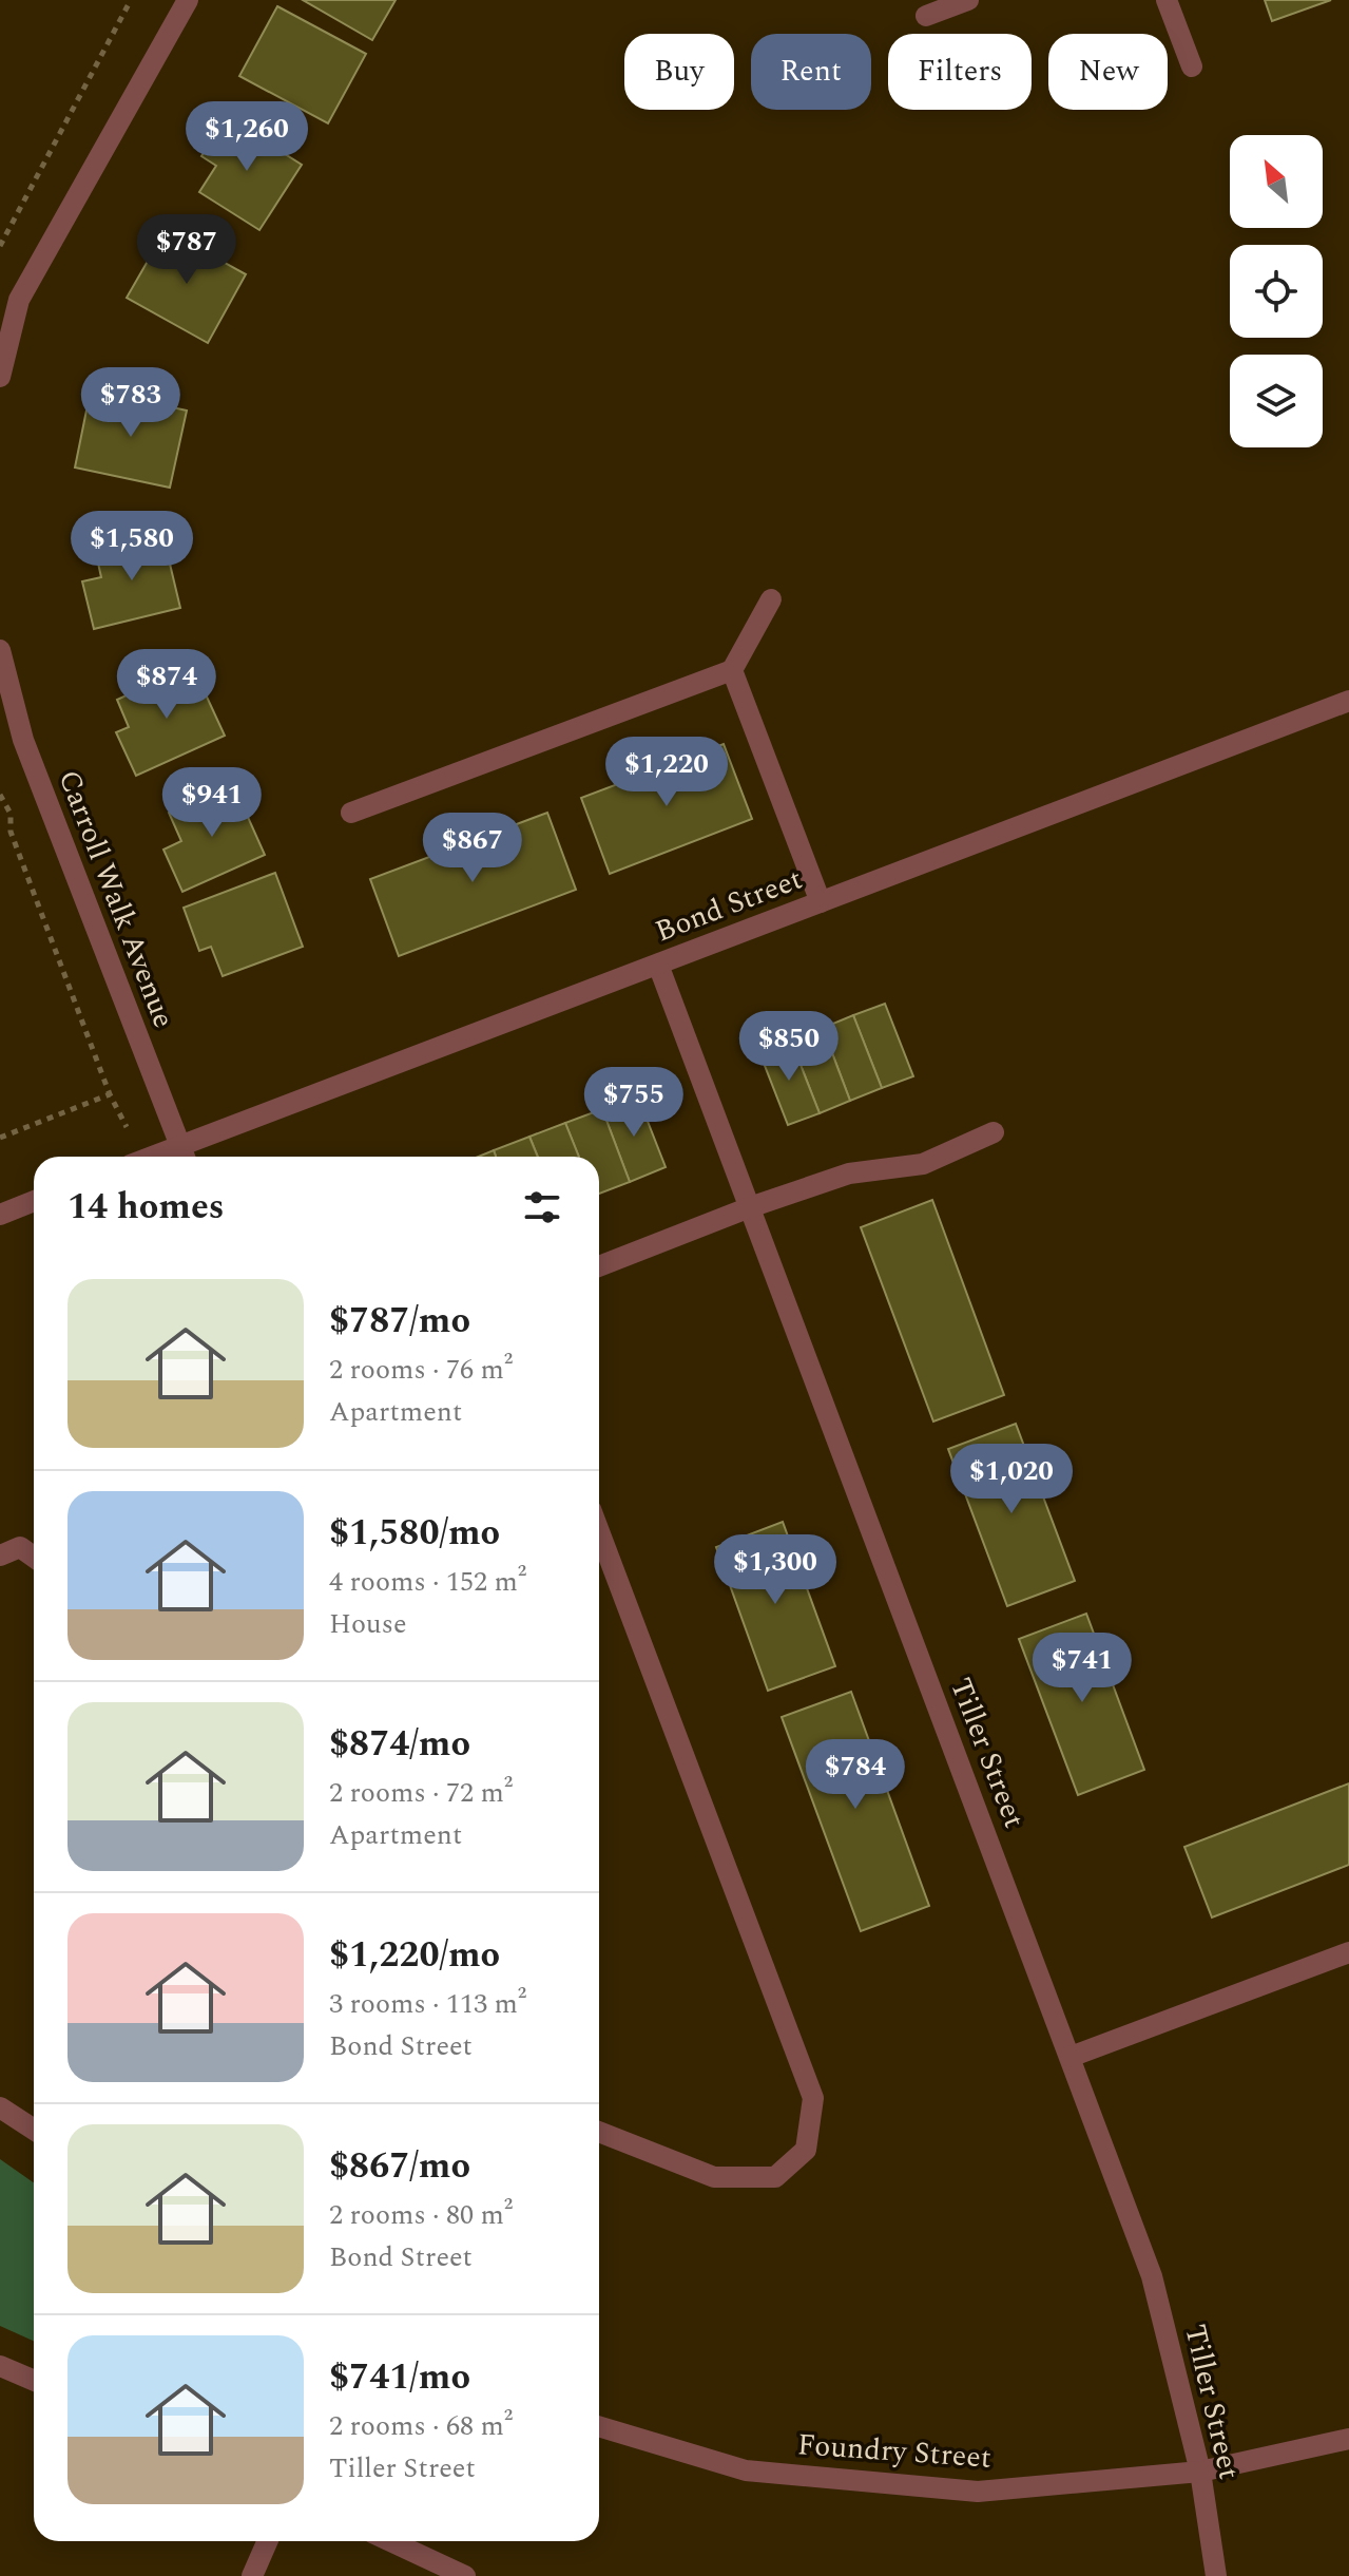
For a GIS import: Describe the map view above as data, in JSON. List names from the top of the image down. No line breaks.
{"streets":{"street":["Carroll Walk Avenue","Bond Street","Tiller Street","Foundry Street"]},"crossings":[["Carroll Walk Avenue","Bond Street"],["Bond Street","Tiller Street"],["Tiller Street","Foundry Street"]],"north":"top left","page":{"chip":["Buy","Rent","Filters","New"],"price":["$1,260","$787","$783","$1,580","$874","$1,220","$941","$867","$850","$755","$1,020","$1,300","$741","$784"],"heading":"14 homes","list":[{"name":"$787/mo","note":"2 rooms · 76 m² · Apartment"},{"name":"$1,580/mo","note":"4 rooms · 152 m² · House"},{"name":"$874/mo","note":"2 rooms · 72 m² · Apartment"},{"name":"$1,220/mo","note":"3 rooms · 113 m² · Bond Street"},{"name":"$867/mo","note":"2 rooms · 80 m² · Bond Street"},{"name":"$741/mo","note":"2 rooms · 68 m² · Tiller Street"}]}}
